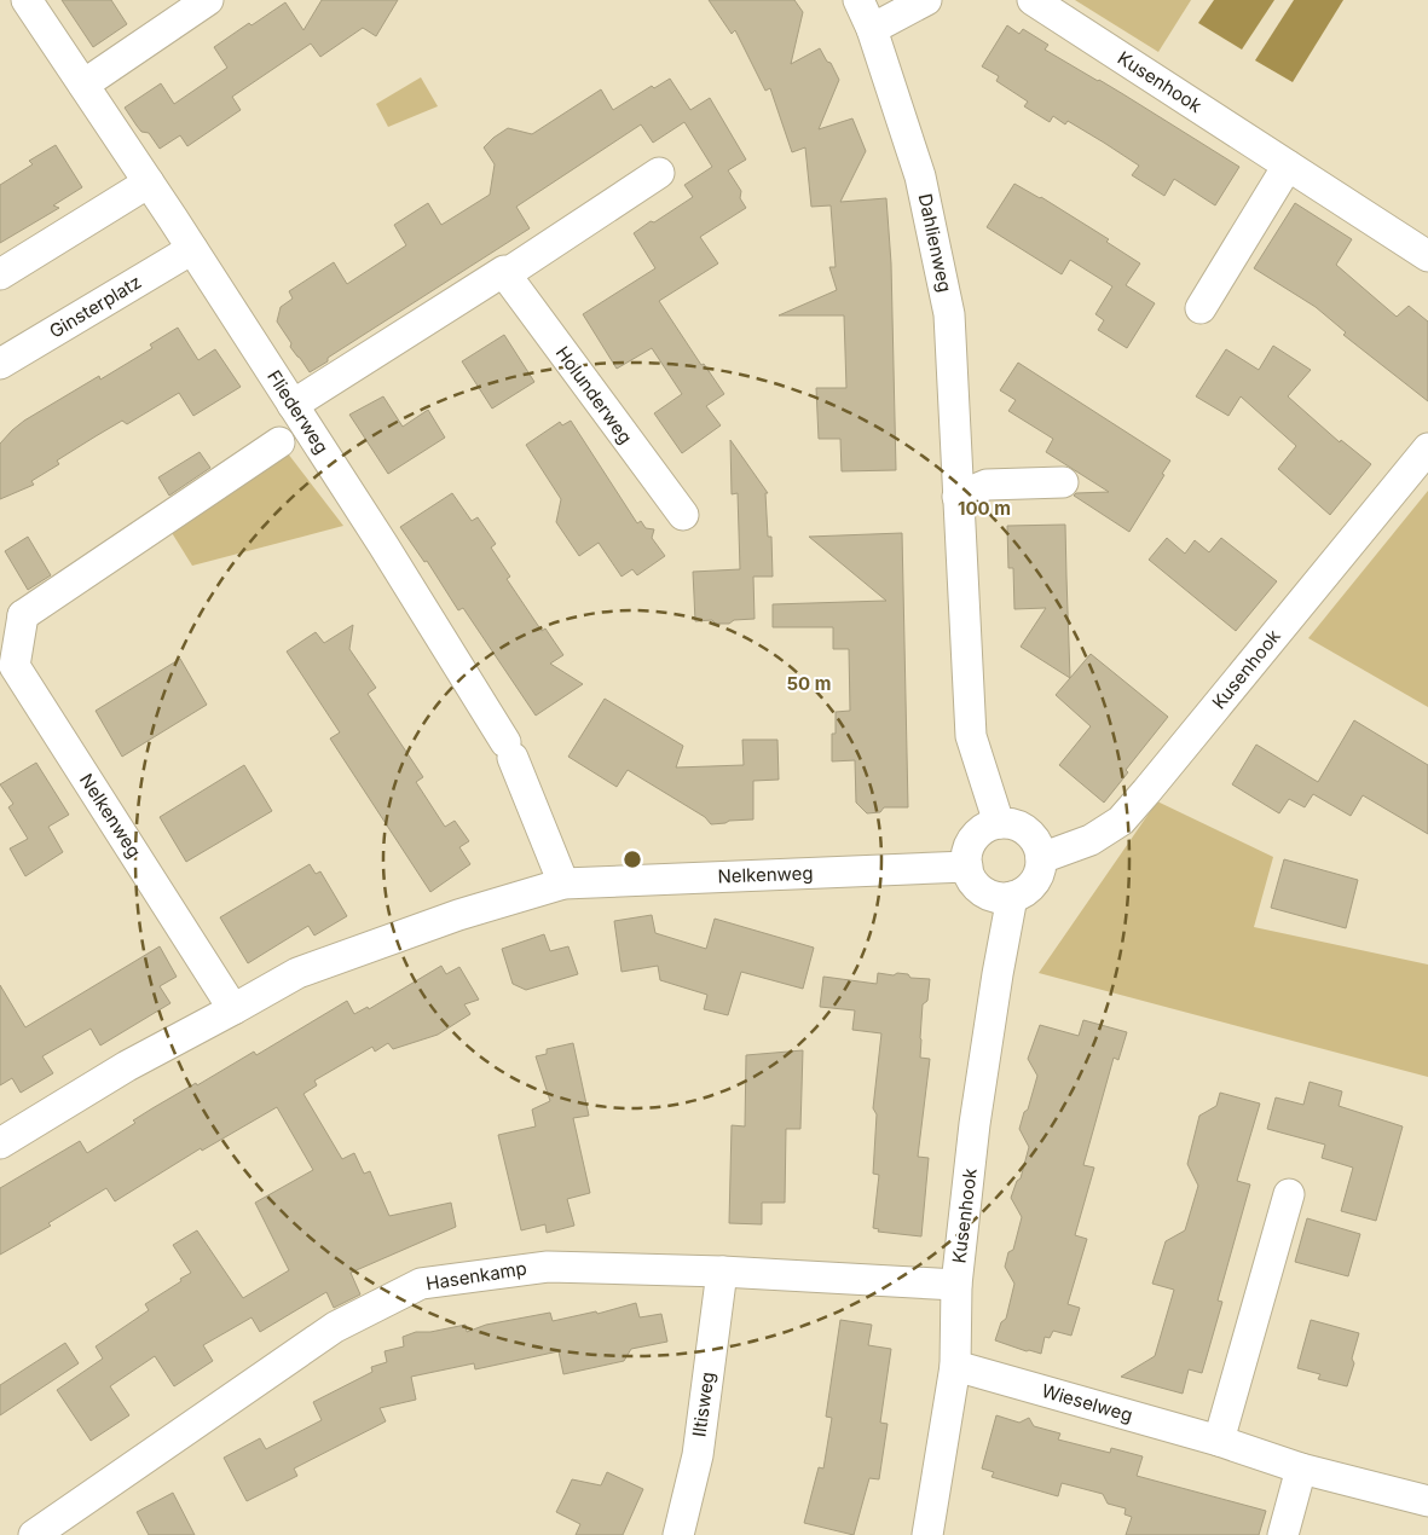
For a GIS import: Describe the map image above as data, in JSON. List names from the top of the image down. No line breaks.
{"streets":{"street":["Kusenhook","Dahlienweg","Ginsterplatz","Holunderweg","Fliederweg","Nelkenweg","Hasenkamp","Wieselweg","Iltisweg"]},"crossings":[["Kusenhook","Dahlienweg"],["Kusenhook","Nelkenweg"],["Kusenhook","Hasenkamp"],["Kusenhook","Wieselweg"],["Dahlienweg","Nelkenweg"],["Ginsterplatz","Fliederweg"],["Fliederweg","Nelkenweg"],["Hasenkamp","Iltisweg"]],"rings":["100 m","50 m"]}
